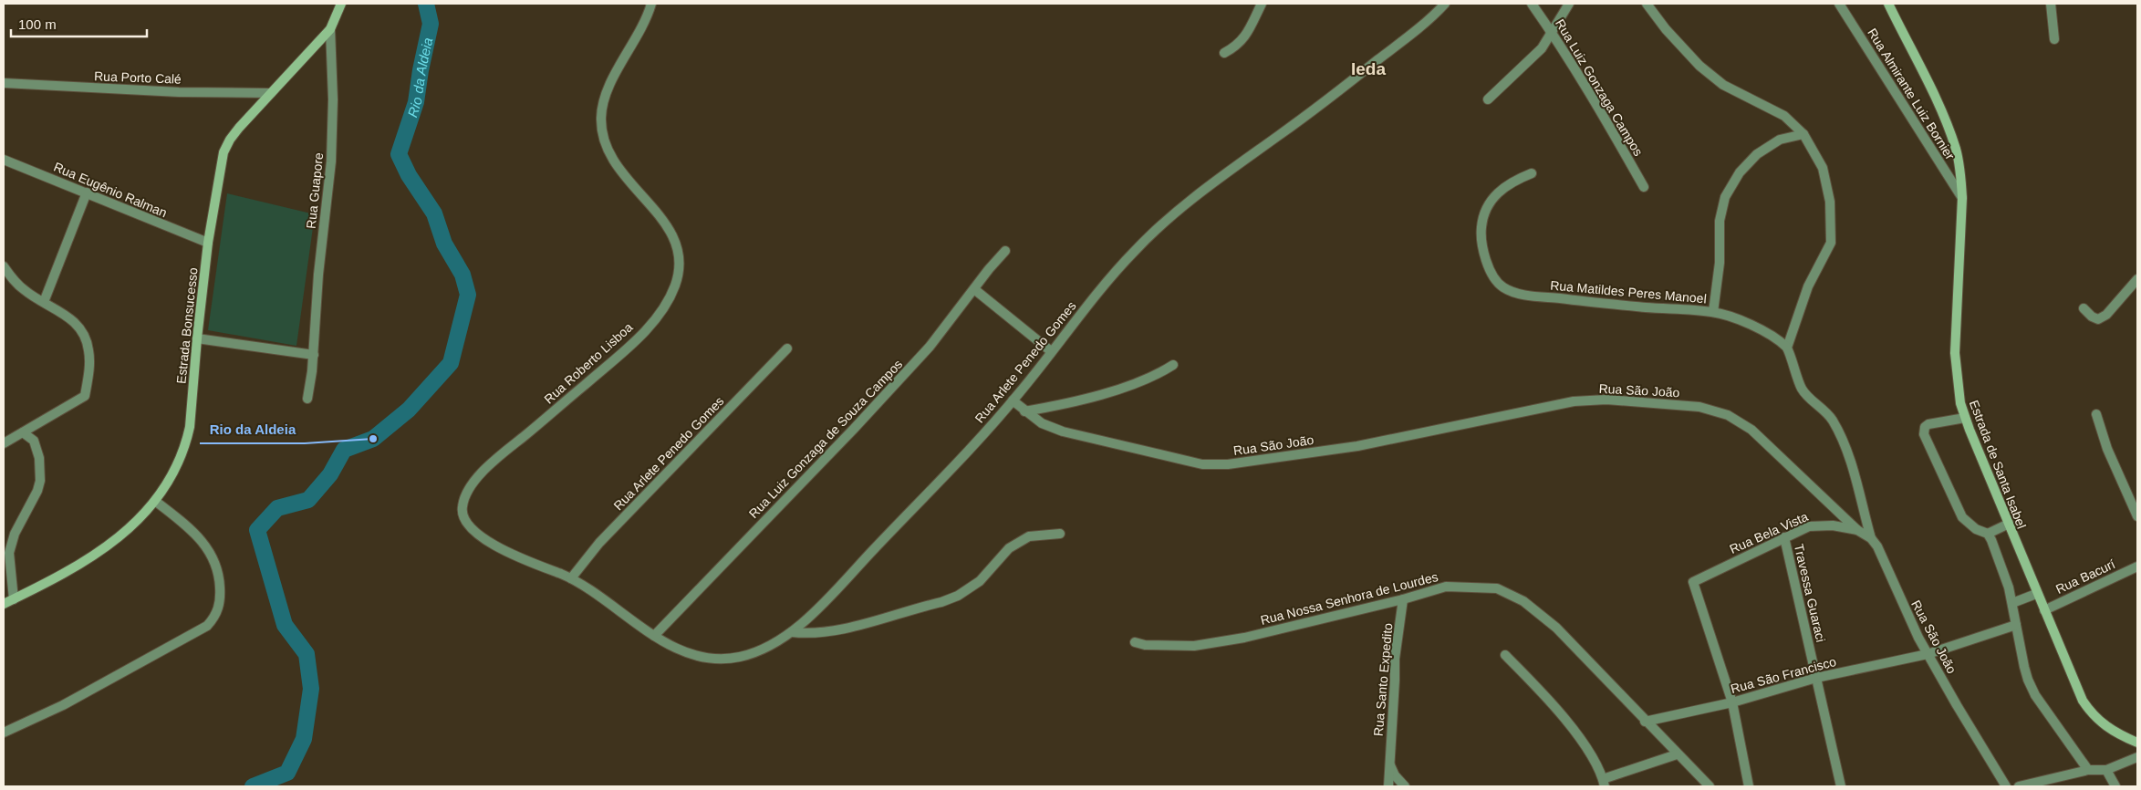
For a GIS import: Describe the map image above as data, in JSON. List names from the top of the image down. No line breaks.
{"streets":{"main road":["Estrada Bonsucesso","Estrada de Santa Isabel"],"street":["Rua Porto Calé","Rua Luiz Gonzaga Campos","Rua Almirante Luiz Bornier","Rua Eugênio Ralman","Rua Guapore","Rua Matildes Peres Manoel","Rua Arlete Penedo Gomes","Rua Roberto Lisboa","Rua São João","Rua Luiz Gonzaga de Souza Campos","Rua Bela Vista","Rua Bacurí","Travessa Guaraci","Rua Nossa Senhora de Lourdes","Rua São Francisco","Rua Santo Expedito"]},"crossings":[["Rua Porto Calé","Estrada Bonsucesso"],["Rua Almirante Luiz Bornier","Estrada de Santa Isabel"],["Rua Eugênio Ralman","Estrada Bonsucesso"],["Rua Guapore","Estrada Bonsucesso"],["Rua Arlete Penedo Gomes","Rua Roberto Lisboa"],["Rua Arlete Penedo Gomes","Rua São João"],["Rua Arlete Penedo Gomes","Rua Luiz Gonzaga de Souza Campos"],["Rua São João","Rua Bela Vista"],["Rua São João","Rua São Francisco"],["Estrada de Santa Isabel","Rua Bacurí"],["Rua Bela Vista","Travessa Guaraci"],["Rua Bela Vista","Rua São Francisco"],["Travessa Guaraci","Rua São Francisco"],["Rua Nossa Senhora de Lourdes","Rua São Francisco"],["Rua Nossa Senhora de Lourdes","Rua Santo Expedito"]],"districts":["Ieda"],"water":["Rio da Aldeia"],"places":["Rio da Aldeia"],"scale_bar":"100 m"}
